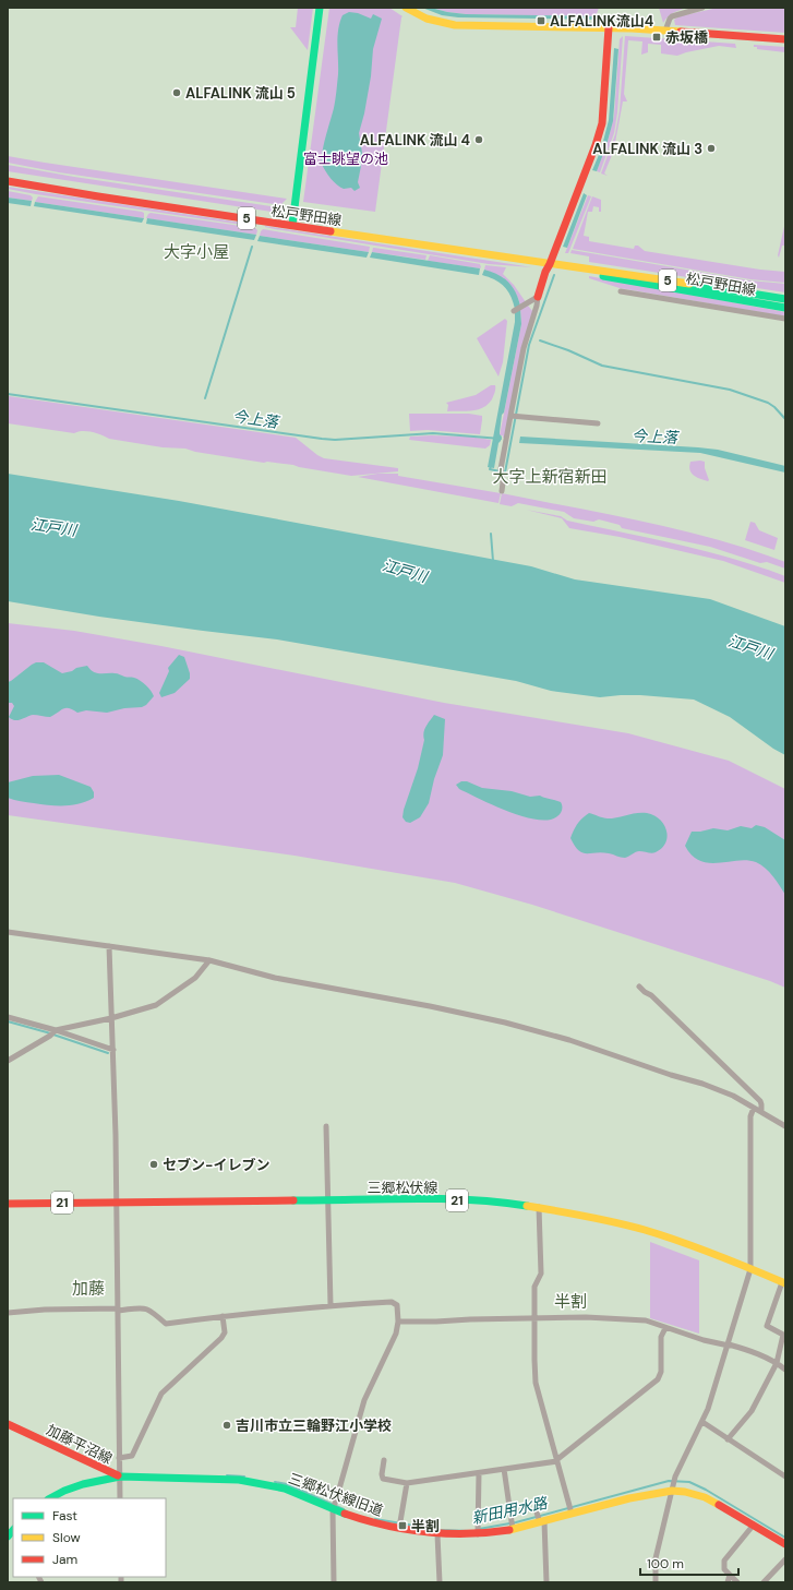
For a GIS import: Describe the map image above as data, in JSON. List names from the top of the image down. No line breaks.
{"streets":{"main road":["松戸野田線","5","三郷松伏線","21","加藤平沼線","三郷松伏線旧道"]},"crossings":[["加藤平沼線","三郷松伏線旧道"]],"districts":["大字小屋","大字上新宿新田","加藤","半割"],"water":["今上落","江戸川","新田用水路"],"parks":["富士眺望の池"],"places":{"transit":["ALFALINK流山4","赤坂橋","半割"],"other":["ALFALINK 流山 5","ALFALINK 流山 4","ALFALINK 流山 3","セブン-イレブン","吉川市立三輪野江小学校"]},"legend":["Fast","Slow","Jam"],"scale_bar":"100 m"}
